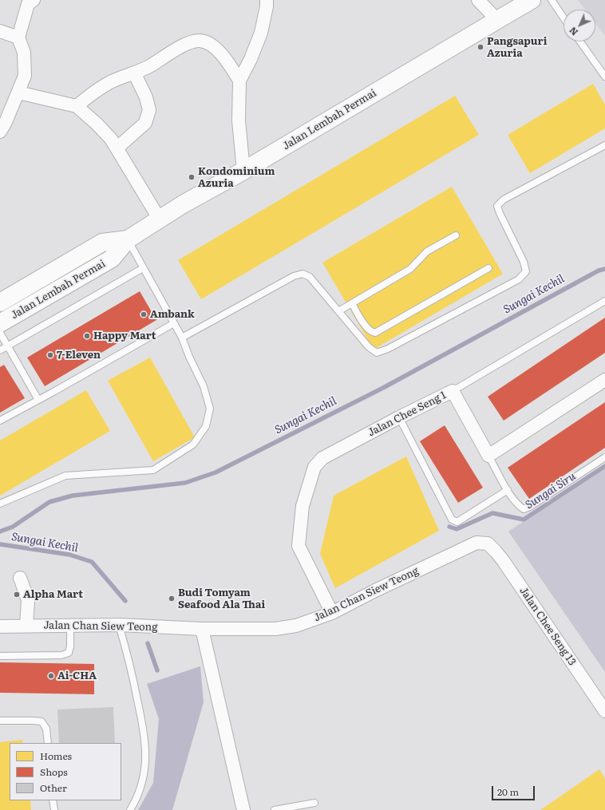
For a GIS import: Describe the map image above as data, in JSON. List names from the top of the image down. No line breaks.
{"streets":{"main road":["Jalan Lembah Permai"],"street":["Jalan Chee Seng 1","Jalan Chan Siew Teong","Jalan Chee Seng 13"]},"crossings":[["Jalan Chee Seng 1","Jalan Chan Siew Teong"],["Jalan Chan Siew Teong","Jalan Chee Seng 13"]],"water":["Sungai Kechil","Sungai Siru"],"places":["Pangsapuri Azuria","Kondominium Azuria","Ambank","Happy Mart","7-Eleven","Alpha Mart","Budi Tomyam Seafood Ala Thai","Ai-CHA"],"legend":["Homes","Shops","Other"],"scale_bar":"20 m","north":"bottom left"}
